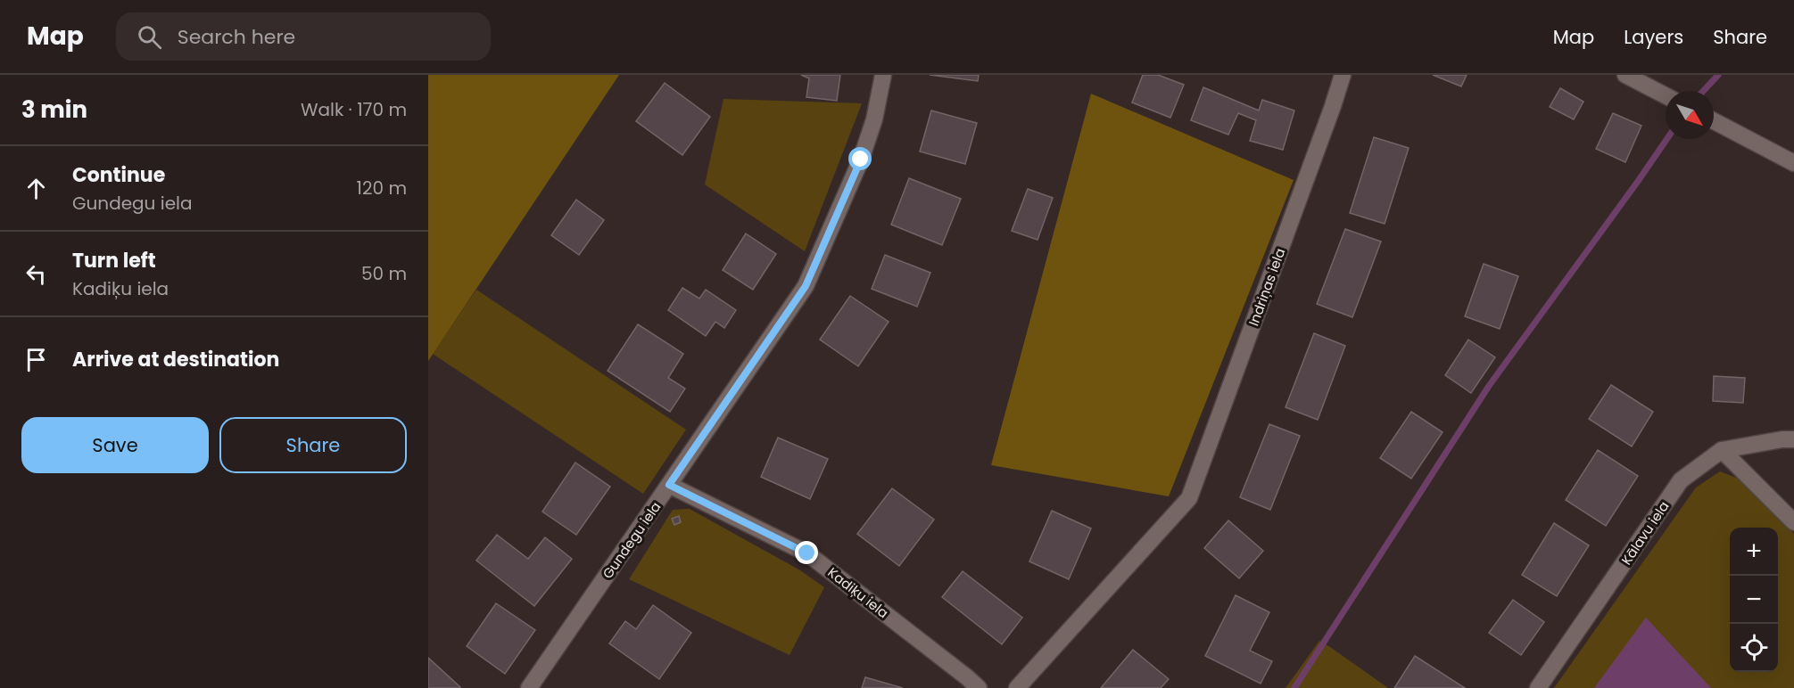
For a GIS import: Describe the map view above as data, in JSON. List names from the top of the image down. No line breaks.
{"streets":{"street":["Indriņas iela","Kālavu iela","Gundegu iela","Kadiķu iela"]},"crossings":[["Gundegu iela","Kadiķu iela"]],"north":"bottom right","page":{"header":"Map","search":"Search here","nav":["Map","Layers","Share"],"heading":["3 min","Walk · 170 m"],"list":[["Continue","Gundegu iela","120 m"],["Turn left","Kadiķu iela","50 m"],"Arrive at destination"],"buttons":["Save","Share"],"map_buttons":["+","−"]}}
